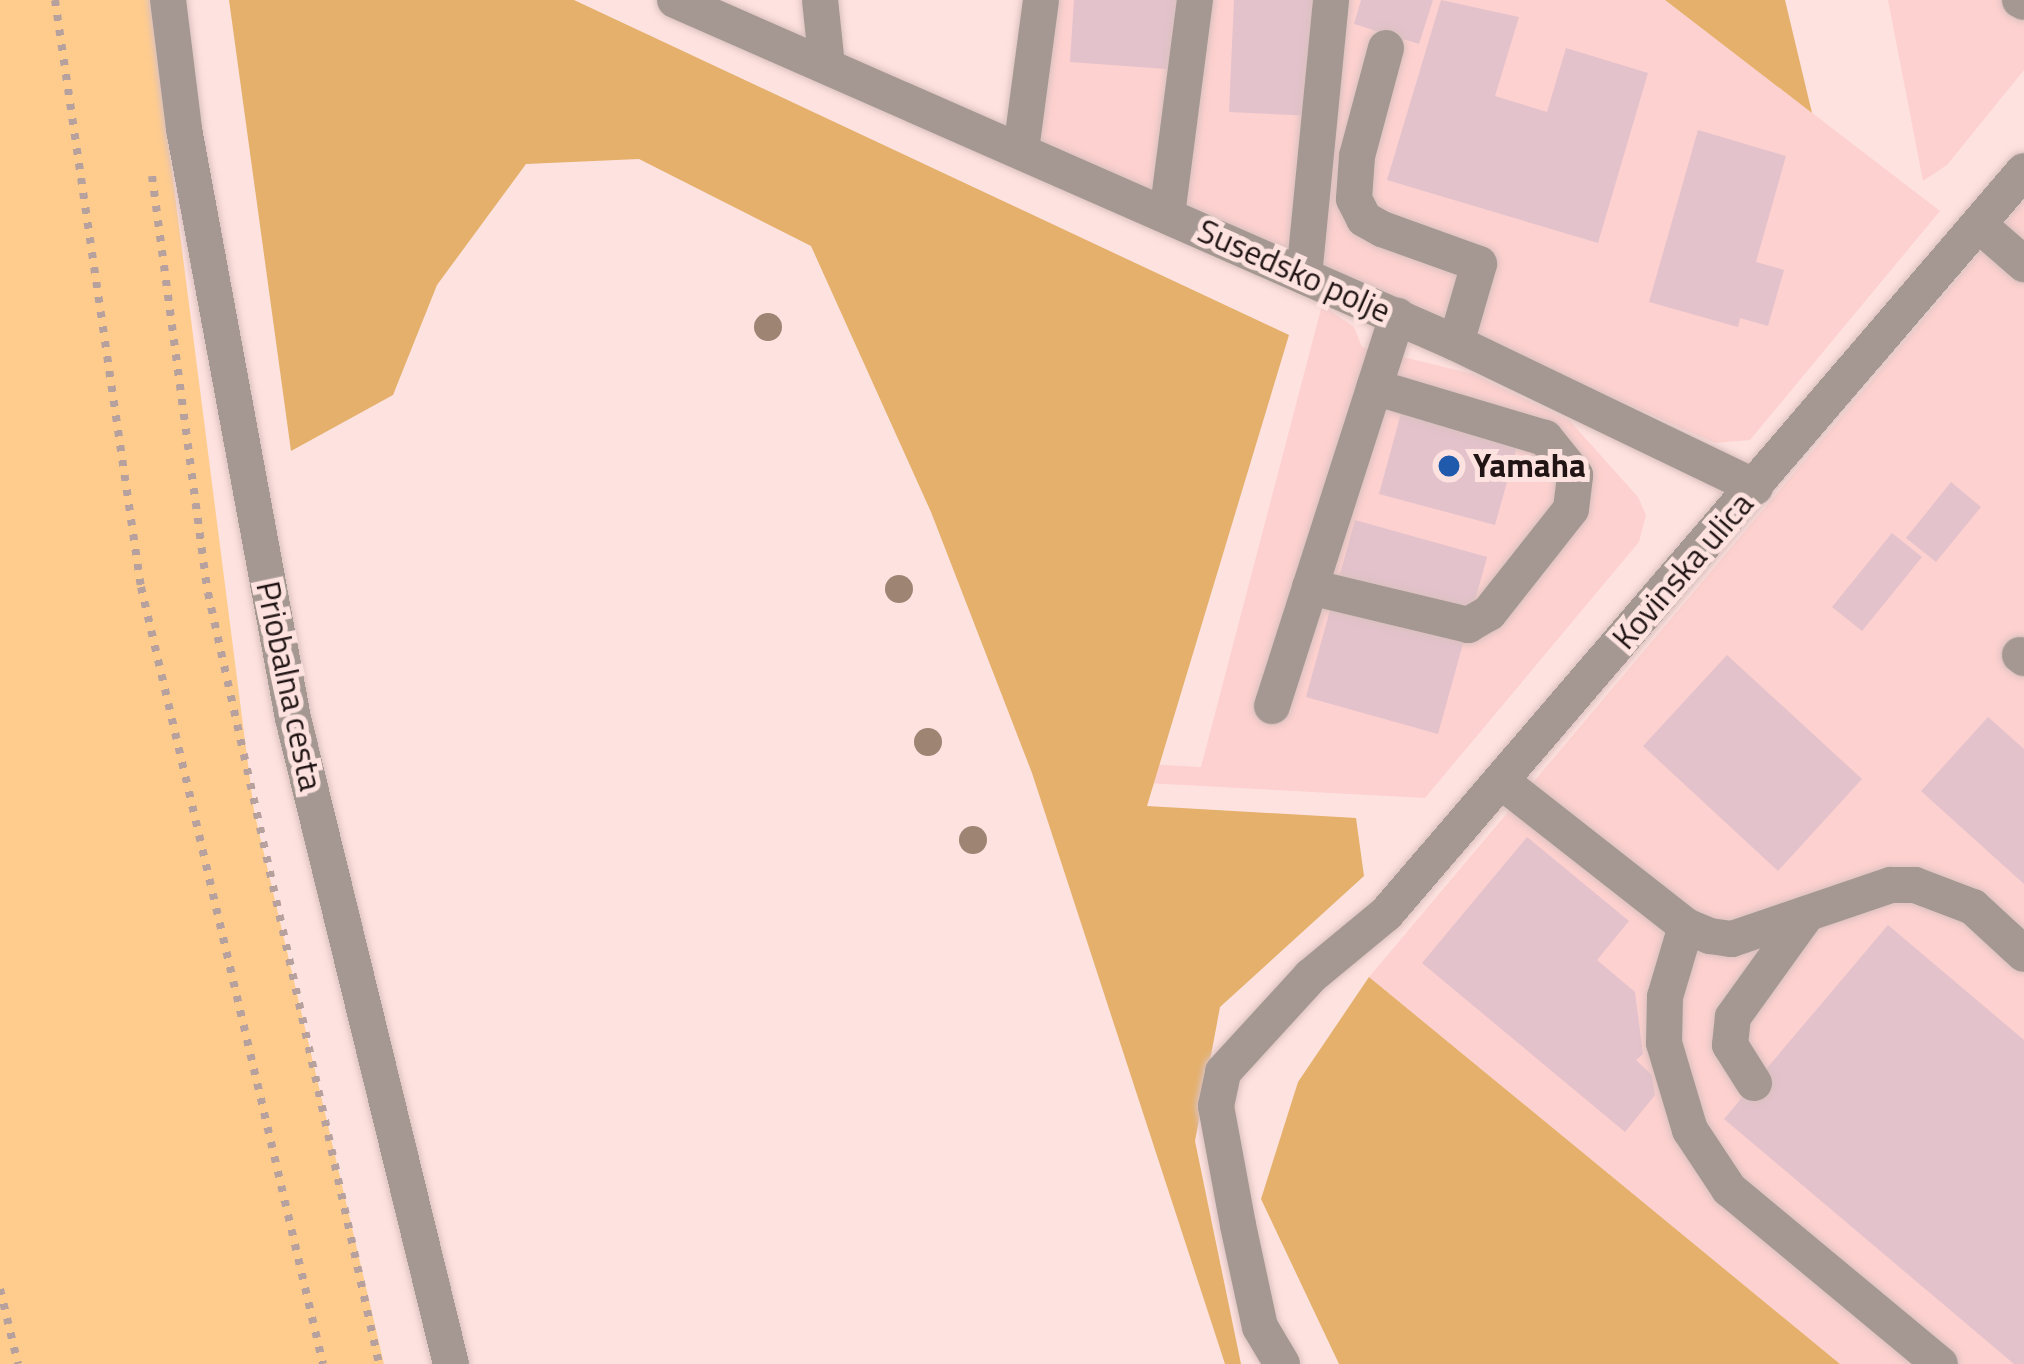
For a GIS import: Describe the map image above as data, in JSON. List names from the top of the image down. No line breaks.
{"streets":{"street":["Susedsko polje","Kovinska ulica","Priobalna cesta"]},"crossings":[["Susedsko polje","Kovinska ulica"]],"places":["Yamaha"]}
